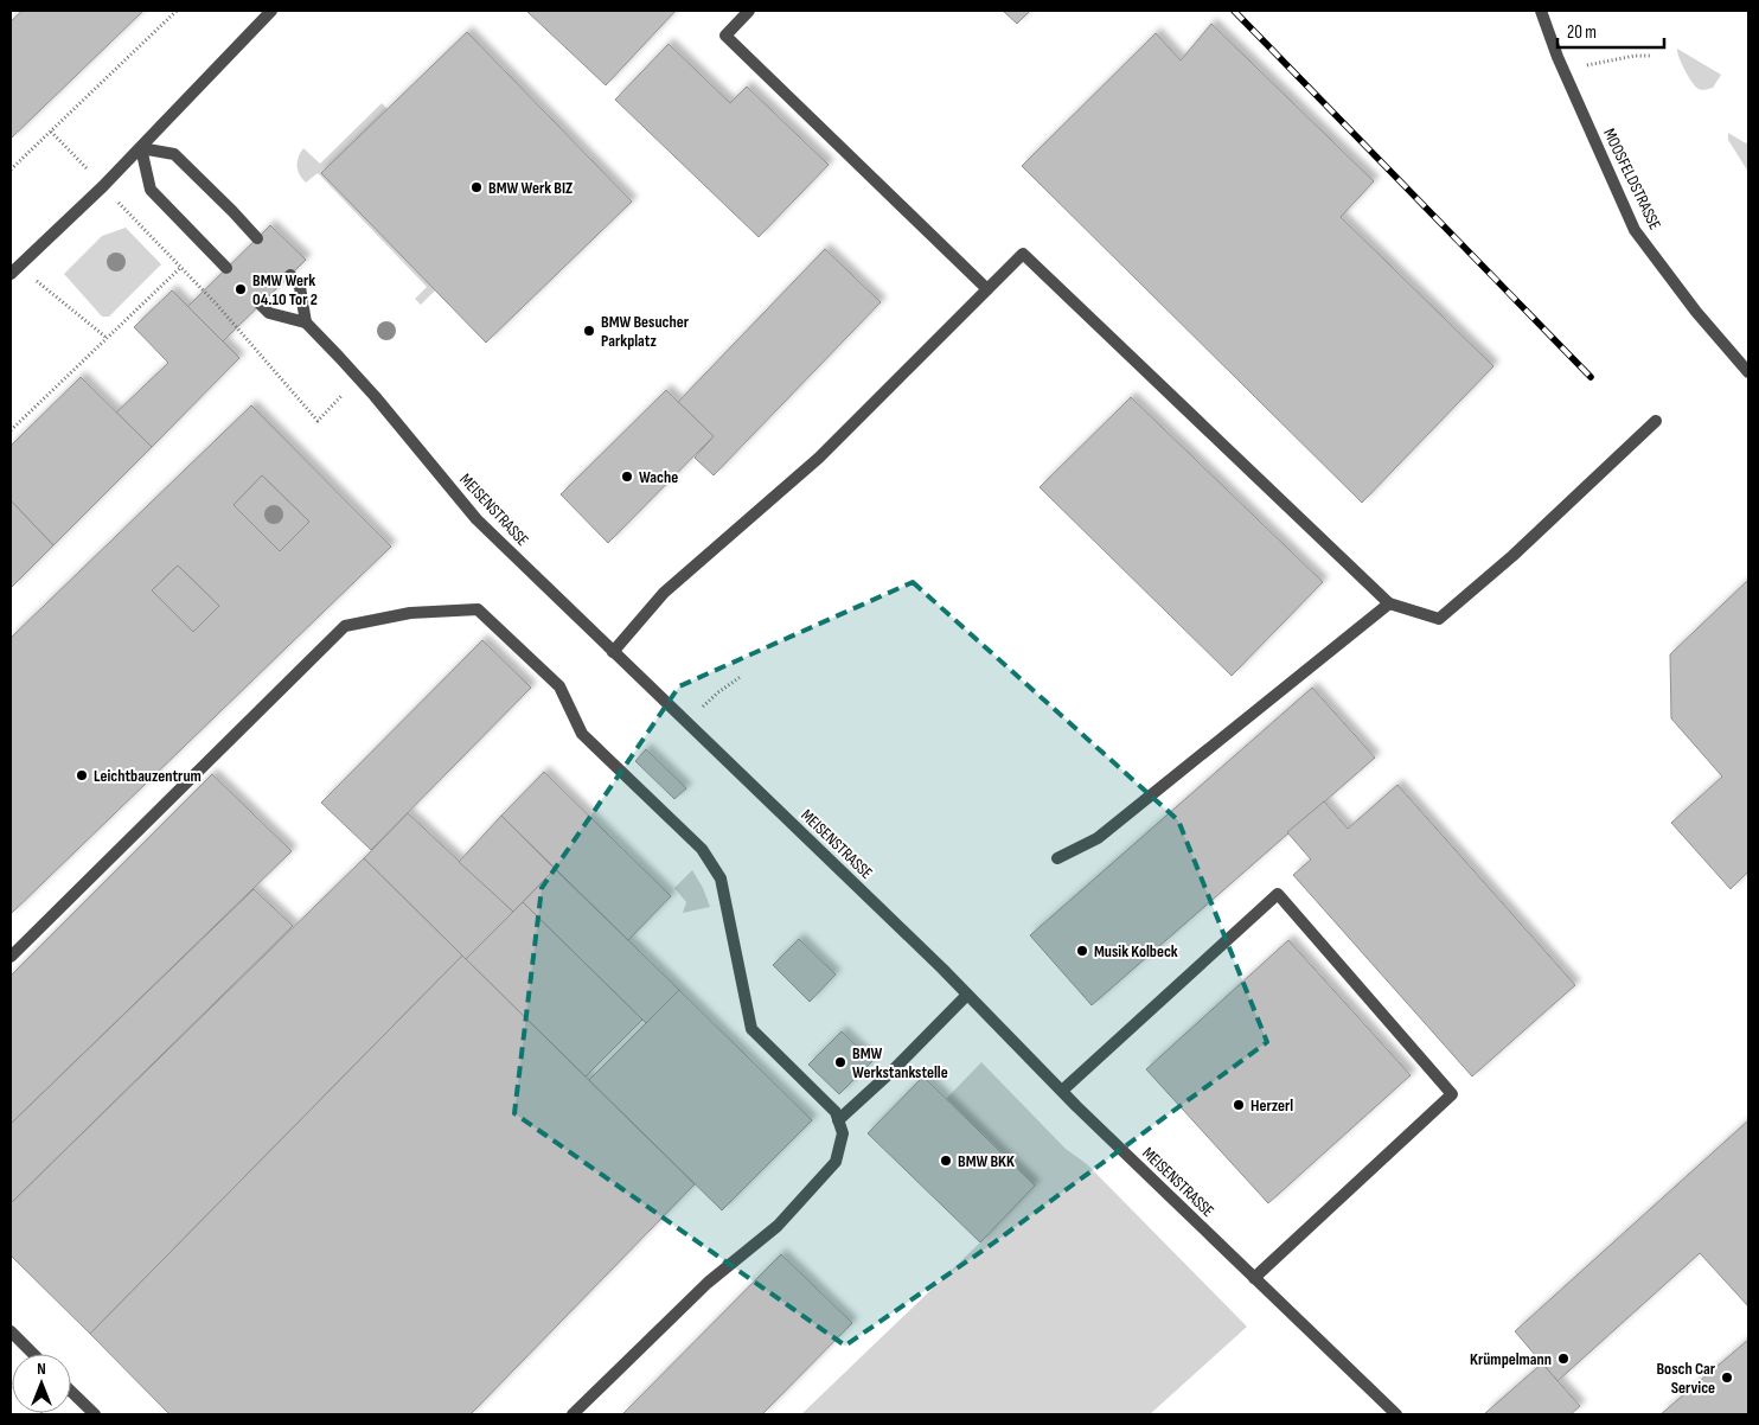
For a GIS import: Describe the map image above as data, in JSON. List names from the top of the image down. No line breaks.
{"streets":{"street":["MOOSFELDSTRASSE","MEISENSTRASSE"]},"places":["BMW Werk BIZ","BMW Werk 04.10 Tor 2","BMW Besucher Parkplatz","Wache","Leichtbauzentrum","Musik Kolbeck","BMW Werkstankstelle","Herzerl","BMW BKK","Krümpelmann","Bosch Car Service"],"scale_bar":"20 m","north":"top"}
